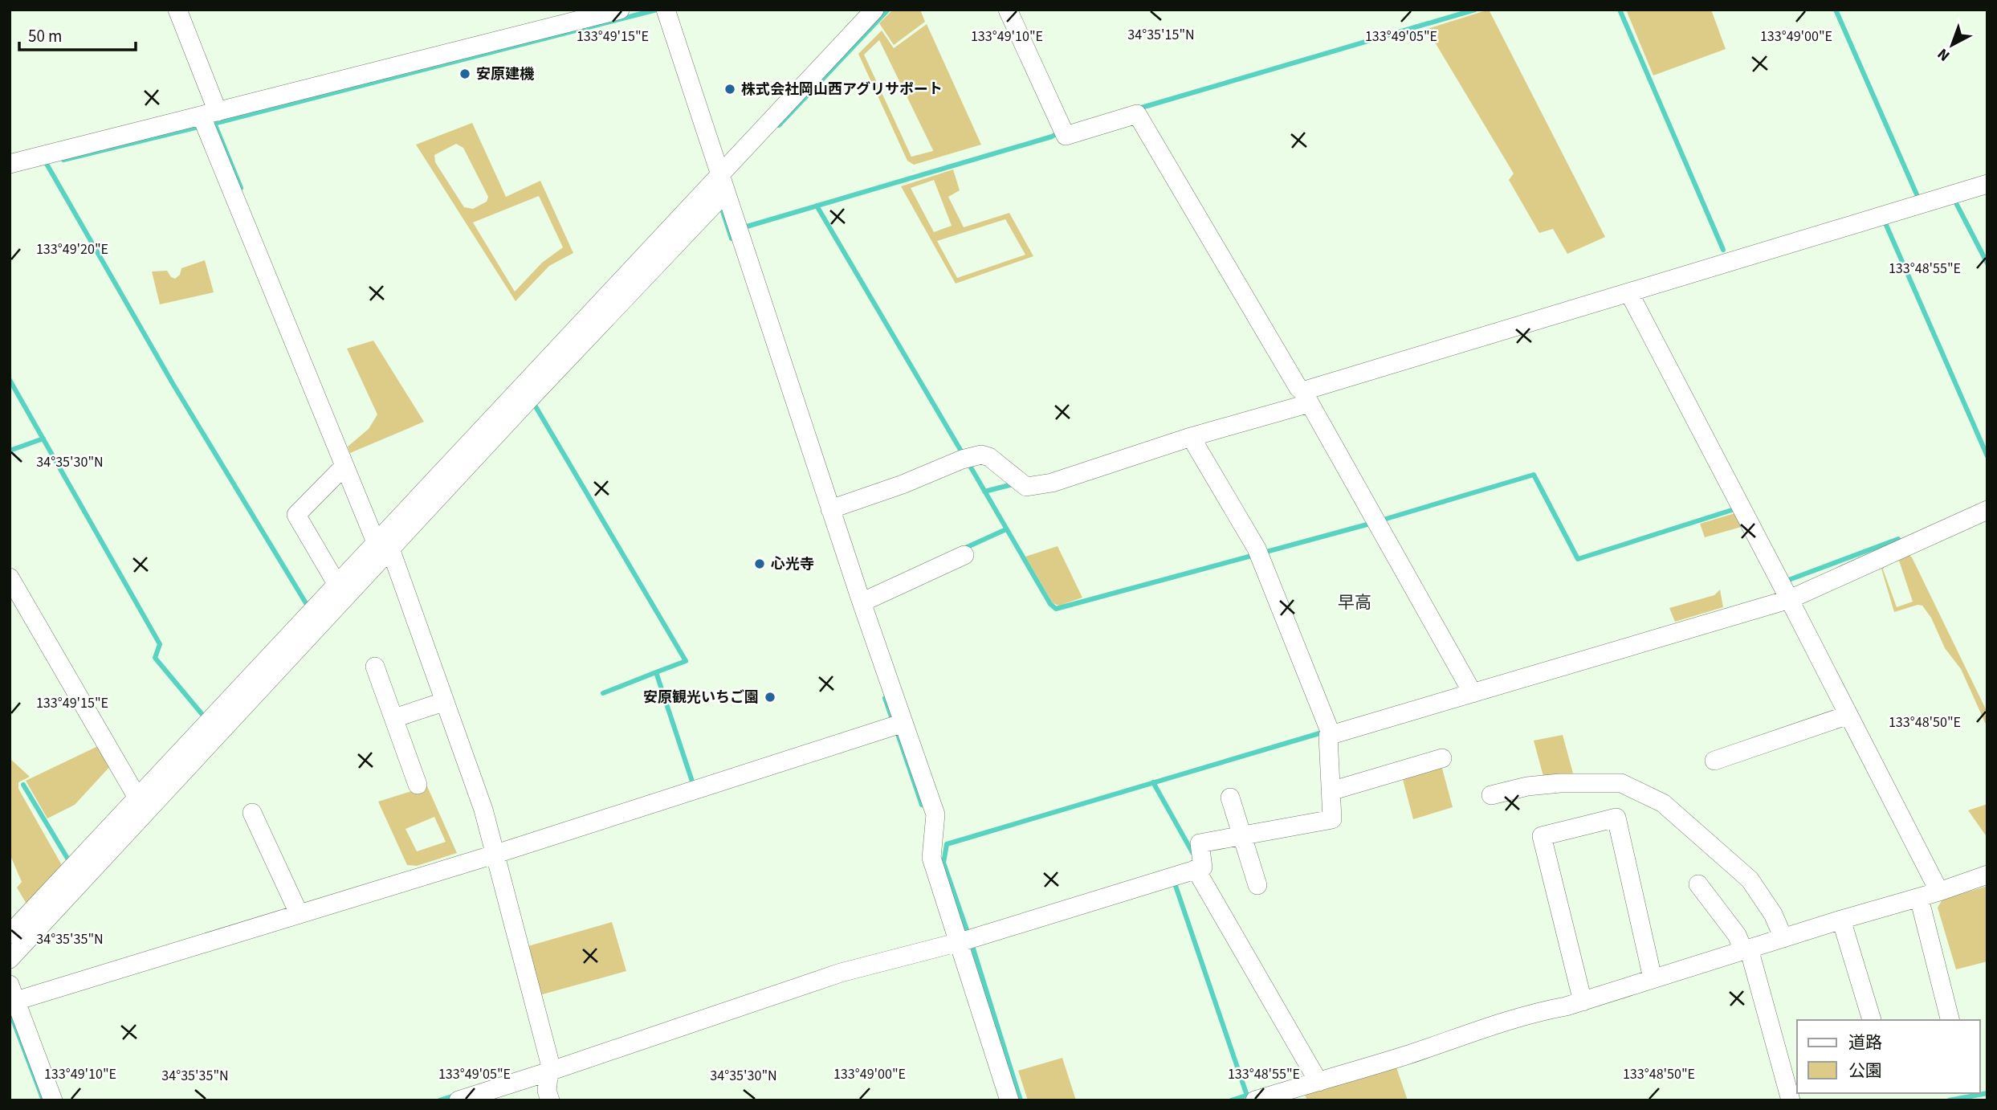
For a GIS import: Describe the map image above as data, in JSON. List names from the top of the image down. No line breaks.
{"districts":["早高"],"places":["安原建機","株式会社岡山西アグリサポート","心光寺","安原観光いちご園"],"legend":["道路","公園"],"scale_bar":"50 m","north":"bottom left","coordinates":["34°35'15\"N","133°49'15\"E","133°49'10\"E","133°49'05\"E","133°49'00\"E","133°49'20\"E","133°48'55\"E","34°35'30\"N","133°48'50\"E","34°35'35\"N"]}
